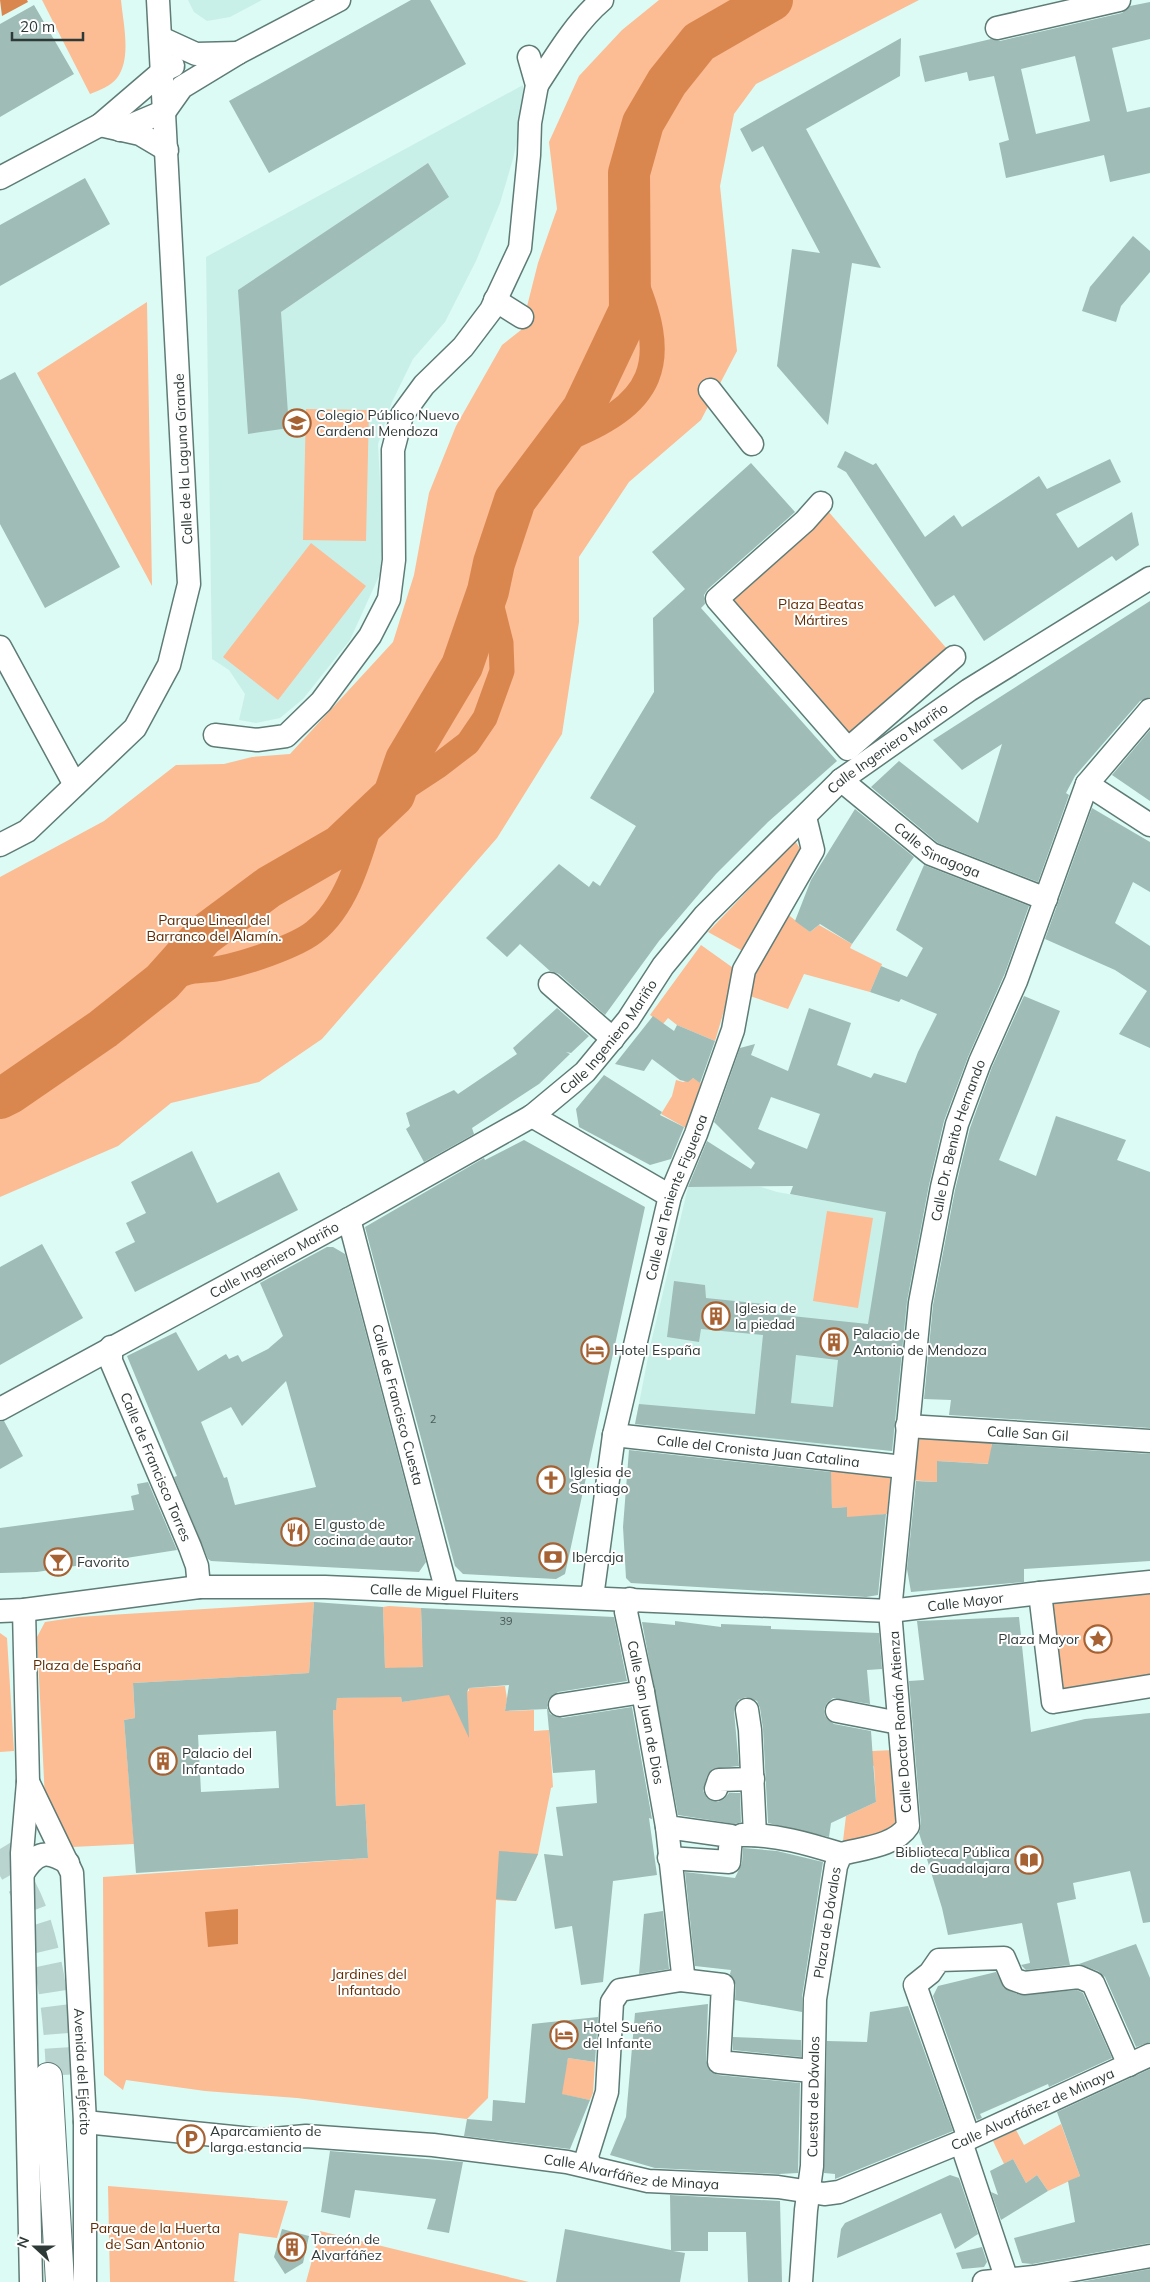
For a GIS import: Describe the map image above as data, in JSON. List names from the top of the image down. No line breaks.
{"streets":{"street":["Calle de la Laguna Grande","Calle Ingeniero Mariño","Calle Sinagoga","Calle Dr. Benito Hernando","Calle del Teniente Figueroa","Calle de Francisco Cuesta","Calle San Gil","Calle del Cronista Juan Catalina","Calle de Francisco Torres","Calle de Miguel Fluiters","Calle Mayor","Calle San Juan de Dios","Calle Doctor Román Atienza","Plaza de Dávalos","Avenida del Ejército","Cuesta de Dávalos","Calle Alvarfáñez de Minaya"]},"crossings":[["Calle Ingeniero Mariño","Calle Sinagoga"],["Calle Ingeniero Mariño","Calle del Teniente Figueroa"],["Calle Ingeniero Mariño","Calle de Francisco Cuesta"],["Calle Ingeniero Mariño","Calle de Francisco Torres"],["Calle Sinagoga","Calle Dr. Benito Hernando"],["Calle Dr. Benito Hernando","Calle San Gil"],["Calle Dr. Benito Hernando","Calle del Cronista Juan Catalina"],["Calle Dr. Benito Hernando","Calle de Miguel Fluiters"],["Calle Dr. Benito Hernando","Calle Mayor"],["Calle Dr. Benito Hernando","Calle Doctor Román Atienza"],["Calle del Teniente Figueroa","Calle del Cronista Juan Catalina"],["Calle del Teniente Figueroa","Calle de Miguel Fluiters"],["Calle de Francisco Cuesta","Calle de Miguel Fluiters"],["Calle de Francisco Torres","Calle de Miguel Fluiters"],["Calle de Miguel Fluiters","Calle Mayor"],["Calle de Miguel Fluiters","Calle San Juan de Dios"],["Calle de Miguel Fluiters","Calle Doctor Román Atienza"],["Calle de Miguel Fluiters","Avenida del Ejército"],["Calle Mayor","Calle Doctor Román Atienza"],["Calle Doctor Román Atienza","Plaza de Dávalos"],["Plaza de Dávalos","Cuesta de Dávalos"],["Avenida del Ejército","Calle Alvarfáñez de Minaya"],["Cuesta de Dávalos","Calle Alvarfáñez de Minaya"]],"parks":["Plaza Beatas Mártires","Parque Lineal del Barranco del Alamín.","Plaza de España","Jardines del Infantado","Parque de la Huerta de San Antonio"],"places":{"school or university":["Colegio Público Nuevo Cardenal Mendoza"],"building":["Iglesia de la piedad","Palacio de Antonio de Mendoza","Palacio del Infantado","Torreón de Alvarfáñez"],"hotel":["Hotel España","Hotel Sueño del Infante"],"church":["Iglesia de Santiago"],"restaurant":["El gusto de cocina de autor"],"bank":["Ibercaja"],"bar":["Favorito"],"place":["Plaza Mayor"],"library":["Biblioteca Pública de Guadalajara"],"parking":["Aparcamiento de larga estancia"]},"house_numbers":["2","39"],"scale_bar":"20 m","north":"left"}
